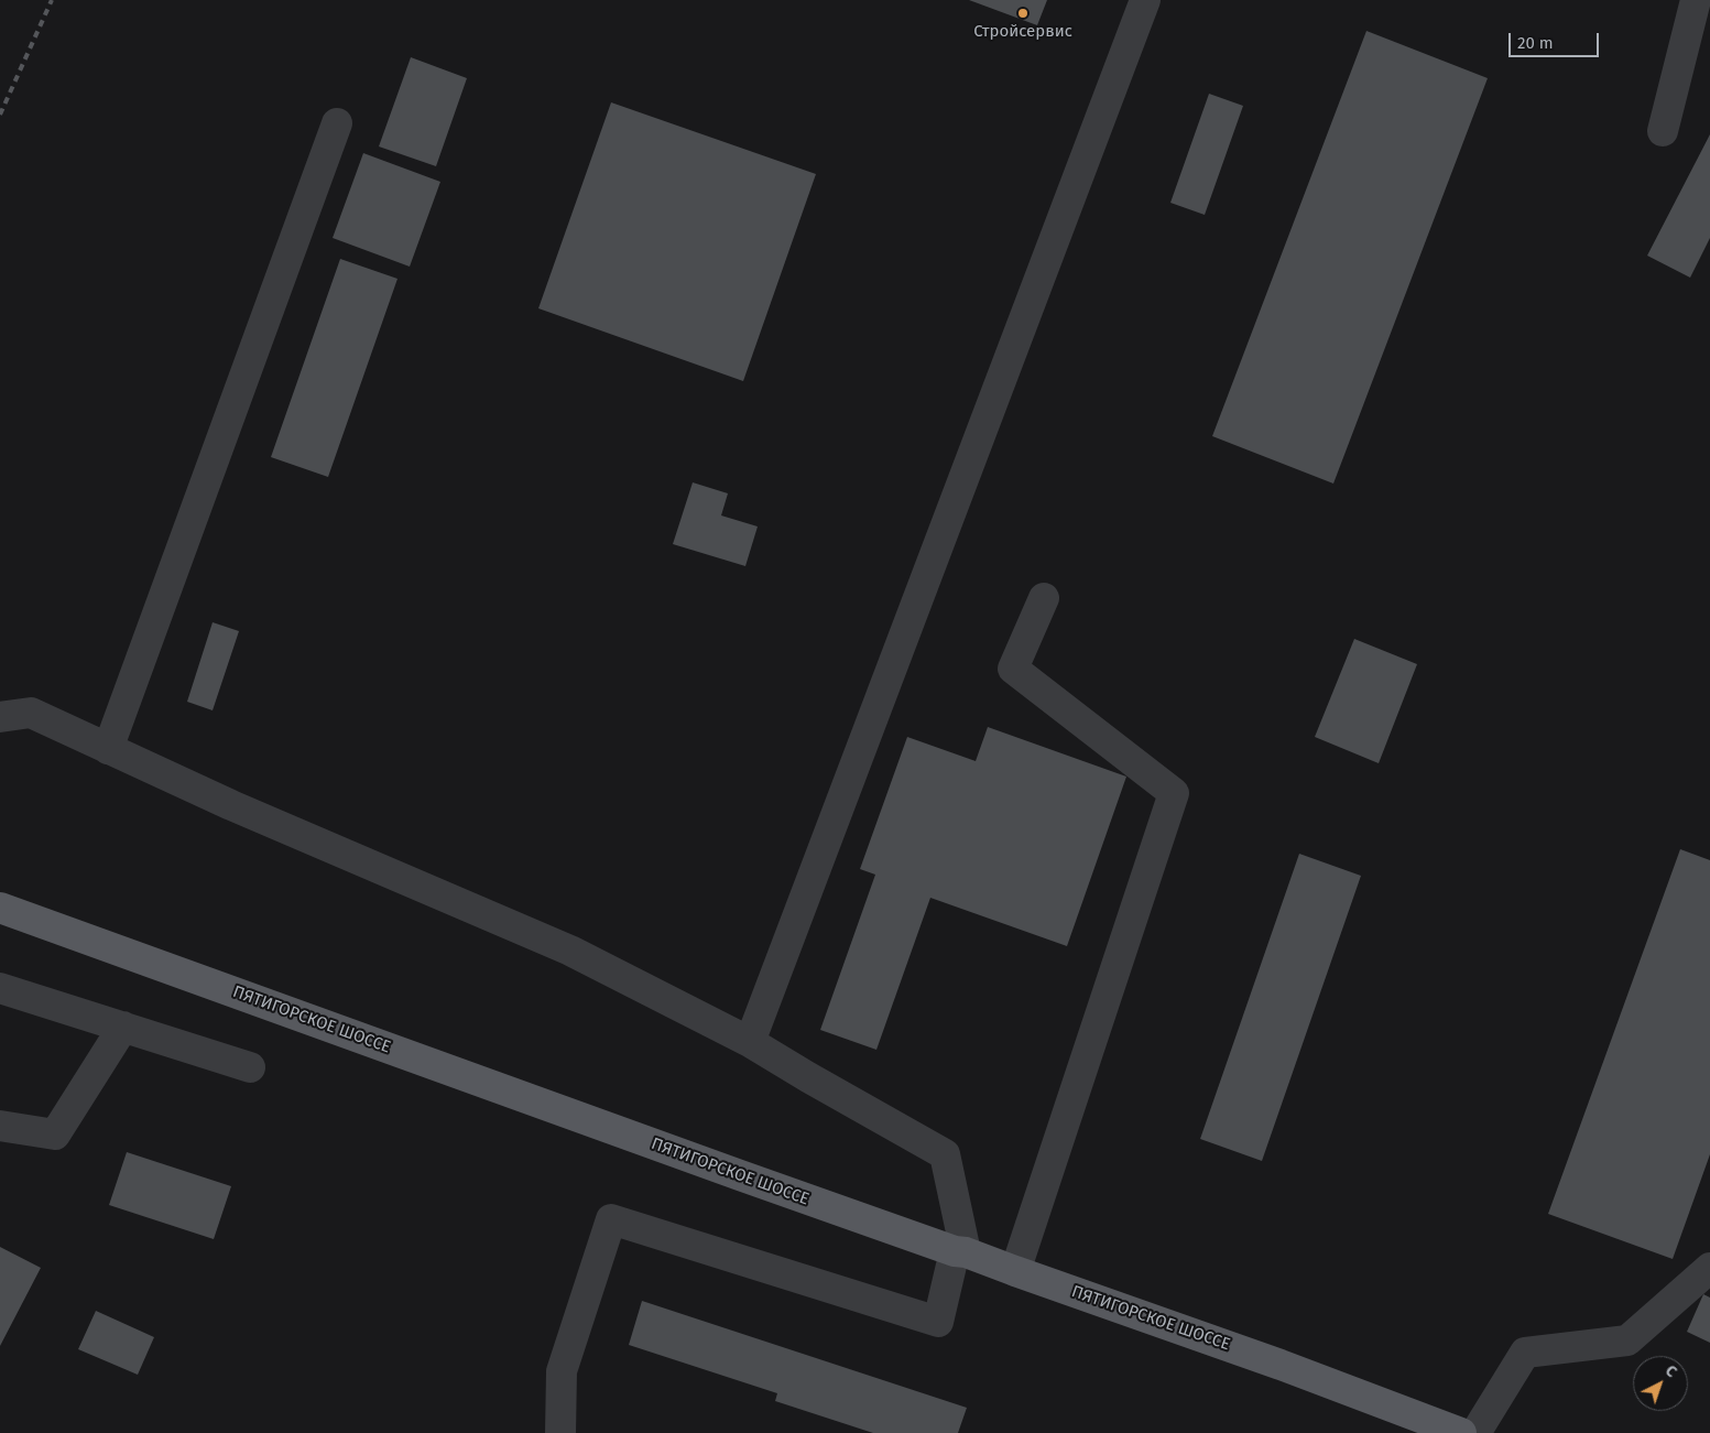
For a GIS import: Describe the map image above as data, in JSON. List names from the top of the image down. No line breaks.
{"streets":{"main road":["ПЯТИГОРСКОЕ ШОССЕ"]},"places":["Стройсервис"],"scale_bar":"20 m","north":"top right"}
